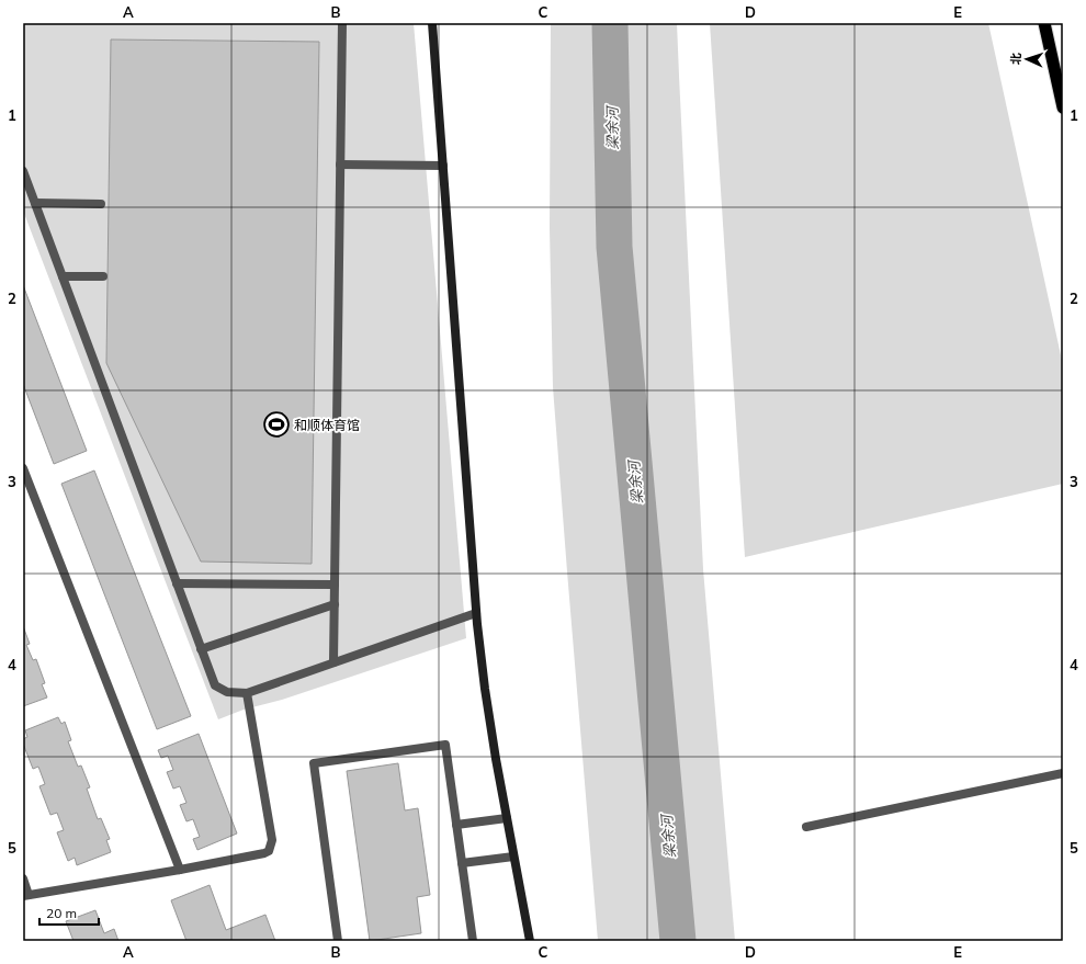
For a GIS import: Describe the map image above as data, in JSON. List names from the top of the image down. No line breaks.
{"water":["梁余河"],"places":{"sports":["和顺体育馆"]},"scale_bar":"20 m","north":"left","grid":{"columns":["A","B","C","D","E"],"rows":["1","2","3","4","5"]}}
